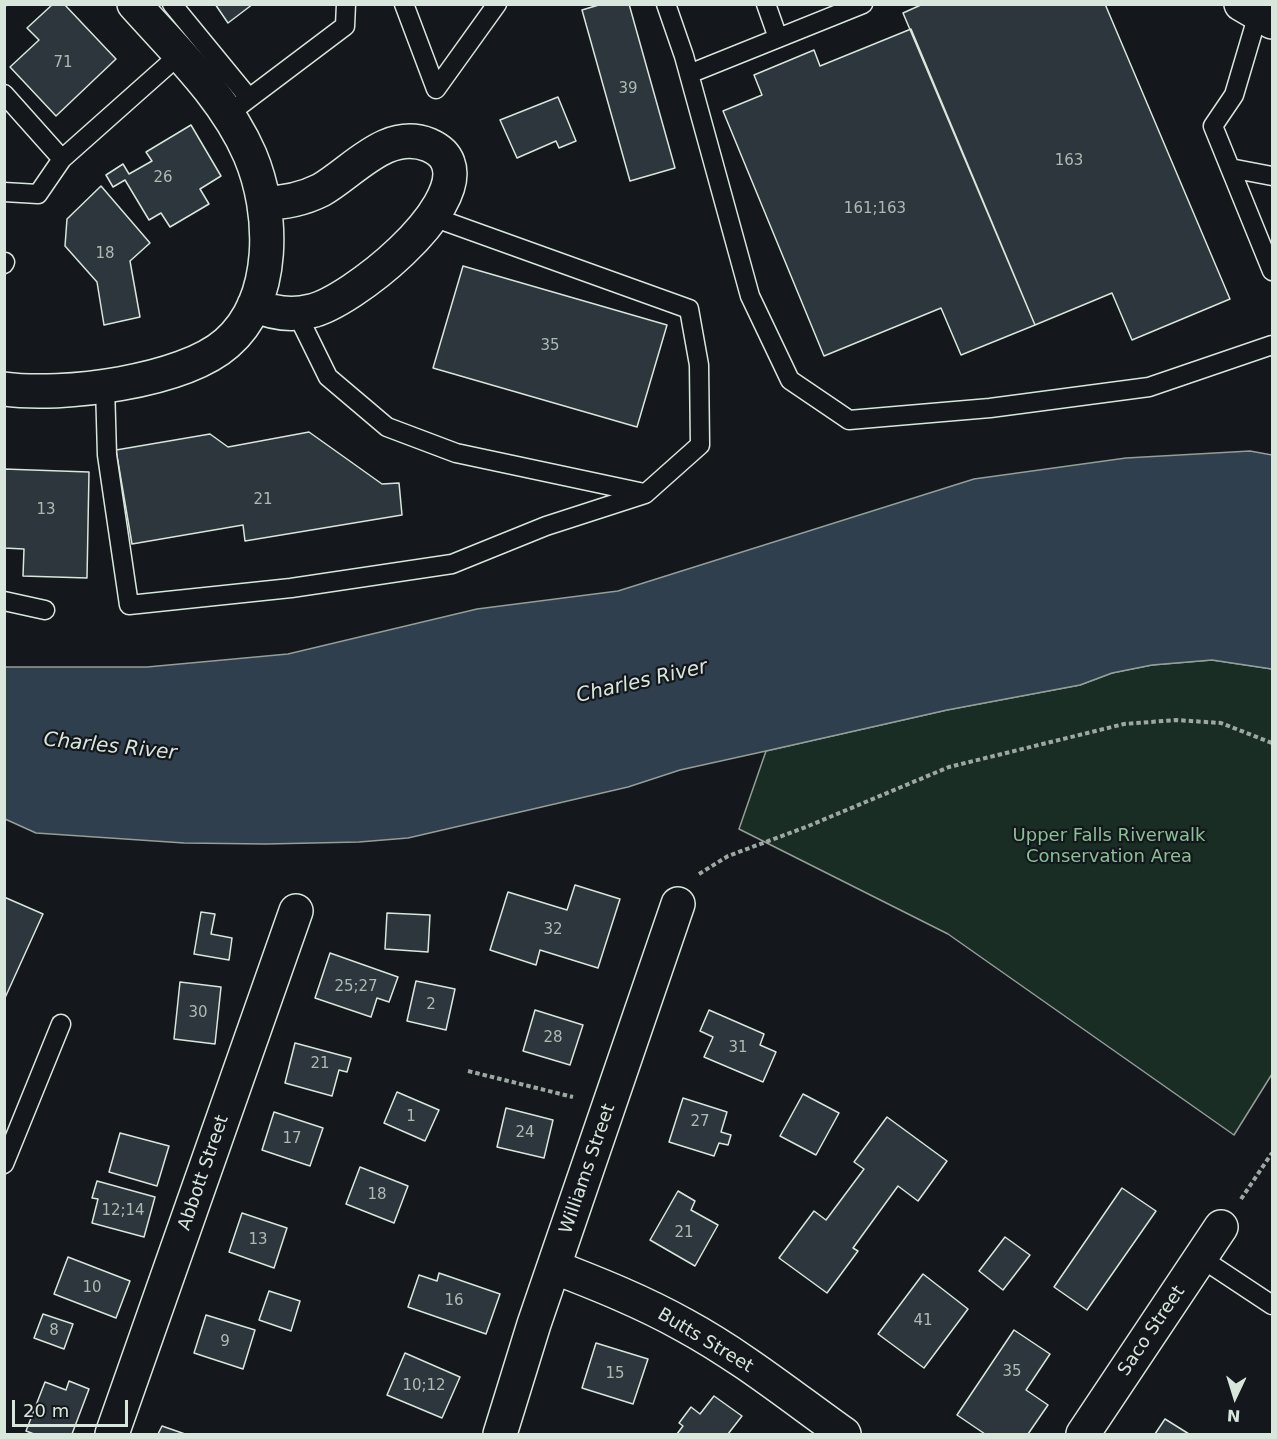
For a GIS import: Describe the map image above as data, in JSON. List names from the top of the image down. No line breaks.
{"streets":{"street":["Williams Street","Abbott Street","Saco Street","Butts Street"]},"crossings":[["Williams Street","Butts Street"]],"water":["Charles River"],"parks":["Upper Falls Riverwalk Conservation Area"],"house_numbers":["71","39","163","26","161;163","18","35","21","13","32","25;27","2","30","28","31","21","1","27","24","17","18","12;14","21","13","10","16","41","8","9","35","15","10;12"],"scale_bar":"20 m","north":"bottom"}
